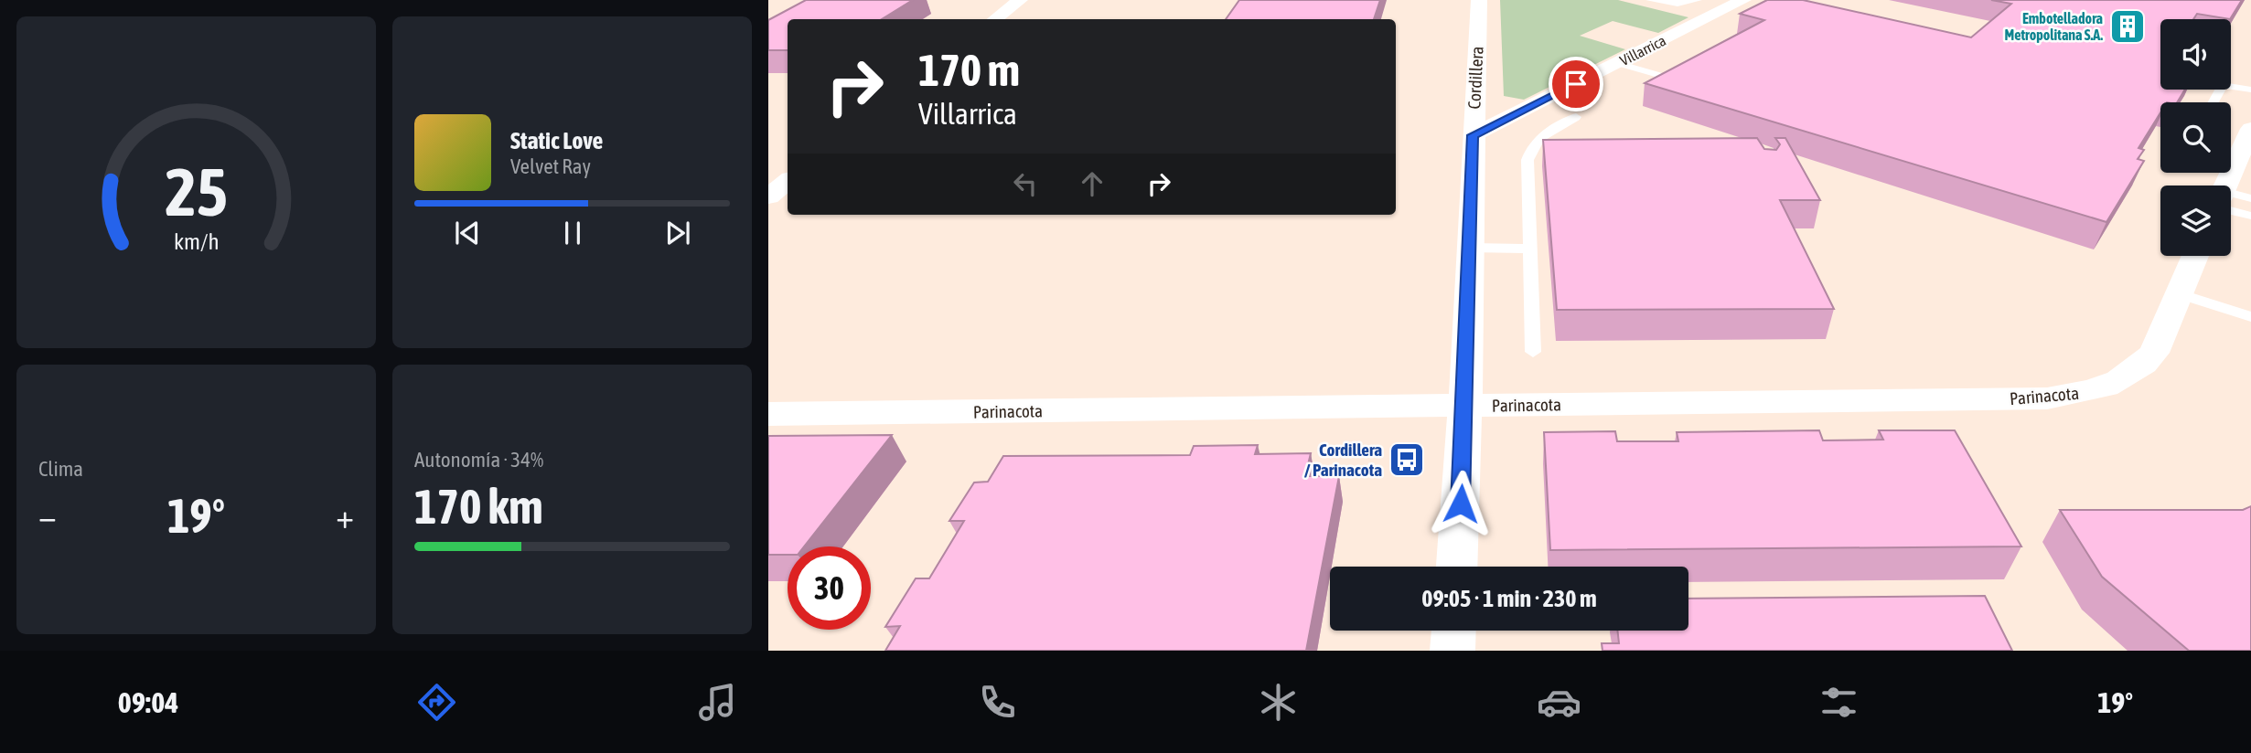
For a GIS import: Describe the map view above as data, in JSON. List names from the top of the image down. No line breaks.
{"streets":{"street":["Villarrica","Cordillera","Parinacota"]},"crossings":[["Villarrica","Cordillera"],["Cordillera","Parinacota"]],"places":{"building":["Embotelladora Metropolitana S.A."],"bus stop":["Cordillera / Parinacota"]},"page":{"turn":["170 m","Villarrica"],"song":["Static Love","Velvet Ray"],"tile":["Clima",["Autonomía · 34%","170 km"]],"heat":["−","19°","+"],"limit":"30","trip":"09:05 · 1 min · 230 m","tabs":["09:04","19°"],"gauge":["25","km/h"]}}
